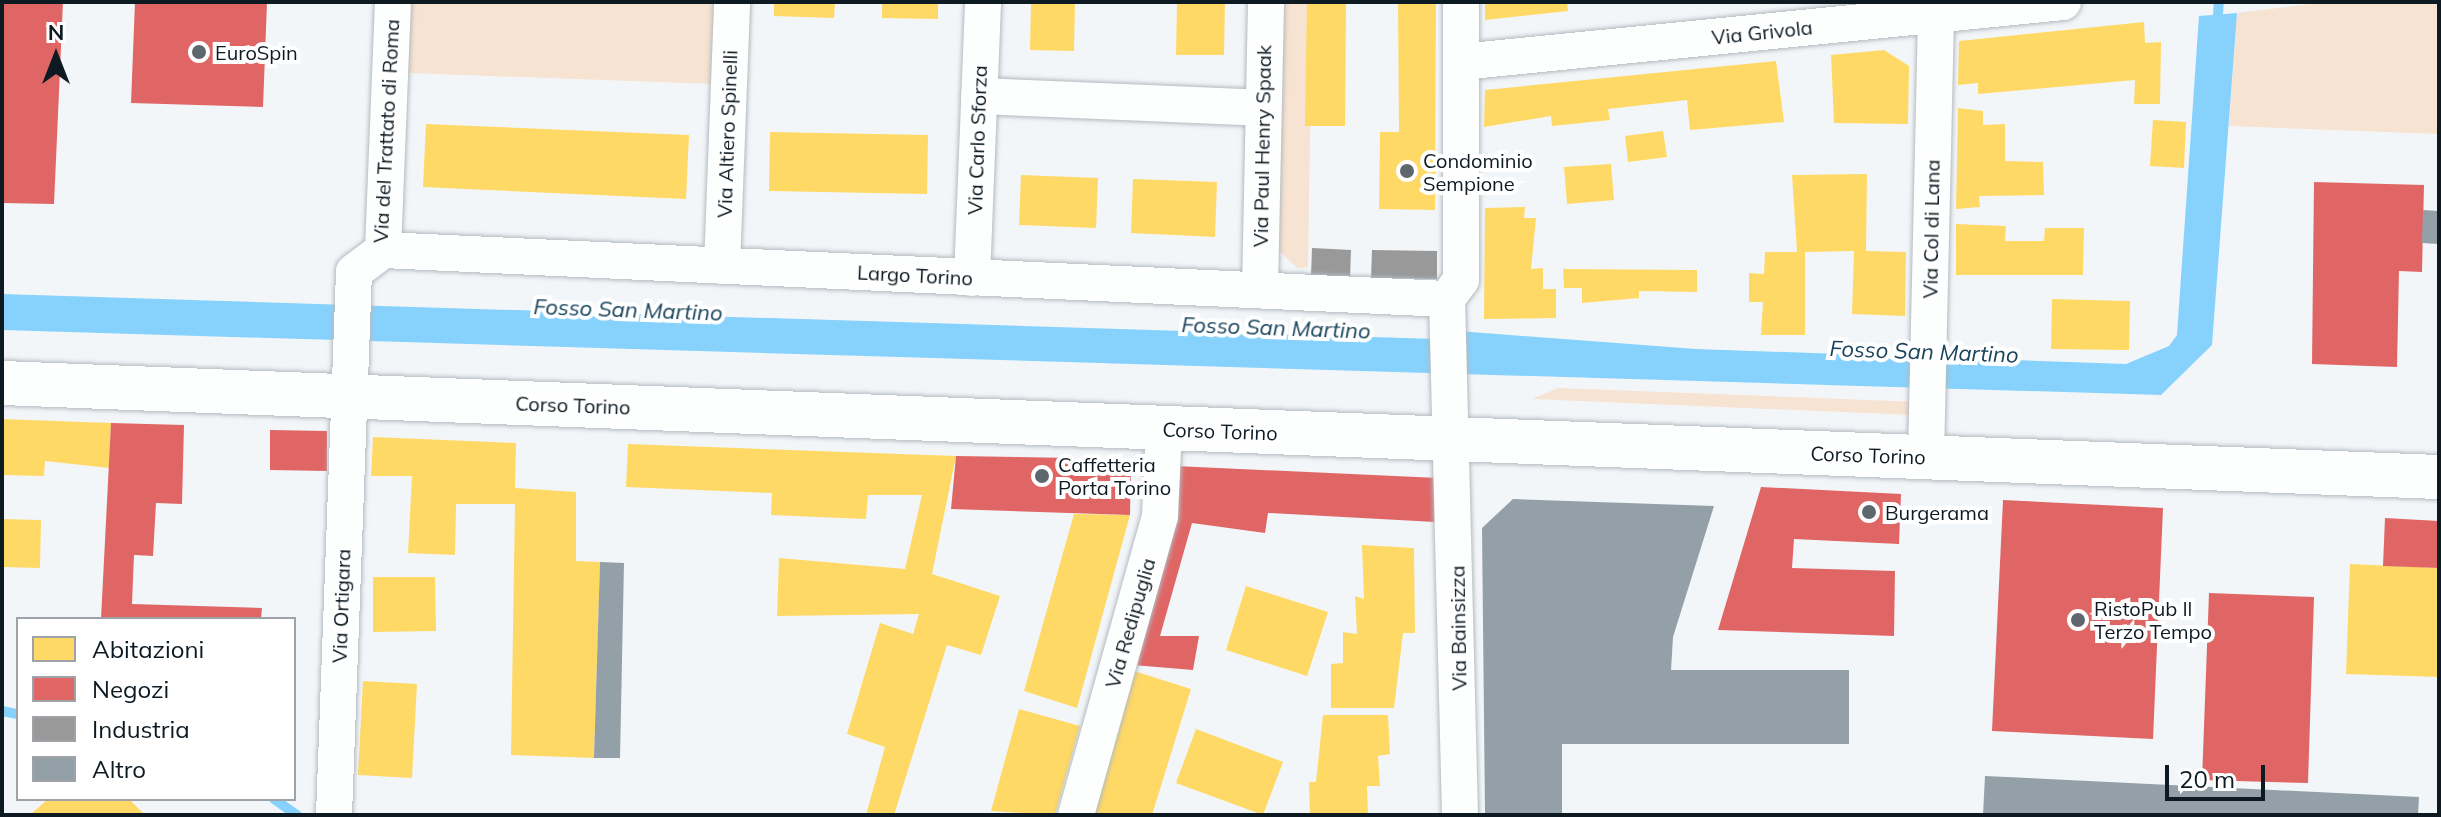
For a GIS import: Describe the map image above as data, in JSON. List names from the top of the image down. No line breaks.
{"streets":{"main road":["Corso Torino"],"street":["Via Grivola","Via del Trattato di Roma","Via Altiero Spinelli","Via Carlo Sforza","Via Paul Henry Spaak","Via Col di Lana","Largo Torino","Via Ortigara","Via Redipuglia","Via Bainsizza"]},"crossings":[["Via Grivola","Via Col di Lana"],["Via Grivola","Via Bainsizza"],["Via del Trattato di Roma","Largo Torino"],["Via del Trattato di Roma","Via Ortigara"],["Via Altiero Spinelli","Largo Torino"],["Via Carlo Sforza","Largo Torino"],["Via Paul Henry Spaak","Largo Torino"],["Via Col di Lana","Corso Torino"],["Largo Torino","Via Bainsizza"],["Corso Torino","Via Ortigara"],["Corso Torino","Via Redipuglia"],["Corso Torino","Via Bainsizza"]],"water":["Fosso San Martino"],"places":["EuroSpin","Condominio Sempione","Caffetteria Porta Torino","Burgerama","RistoPub Il Terzo Tempo"],"legend":["Abitazioni","Negozi","Industria","Altro"],"scale_bar":"20 m","north":"top"}
